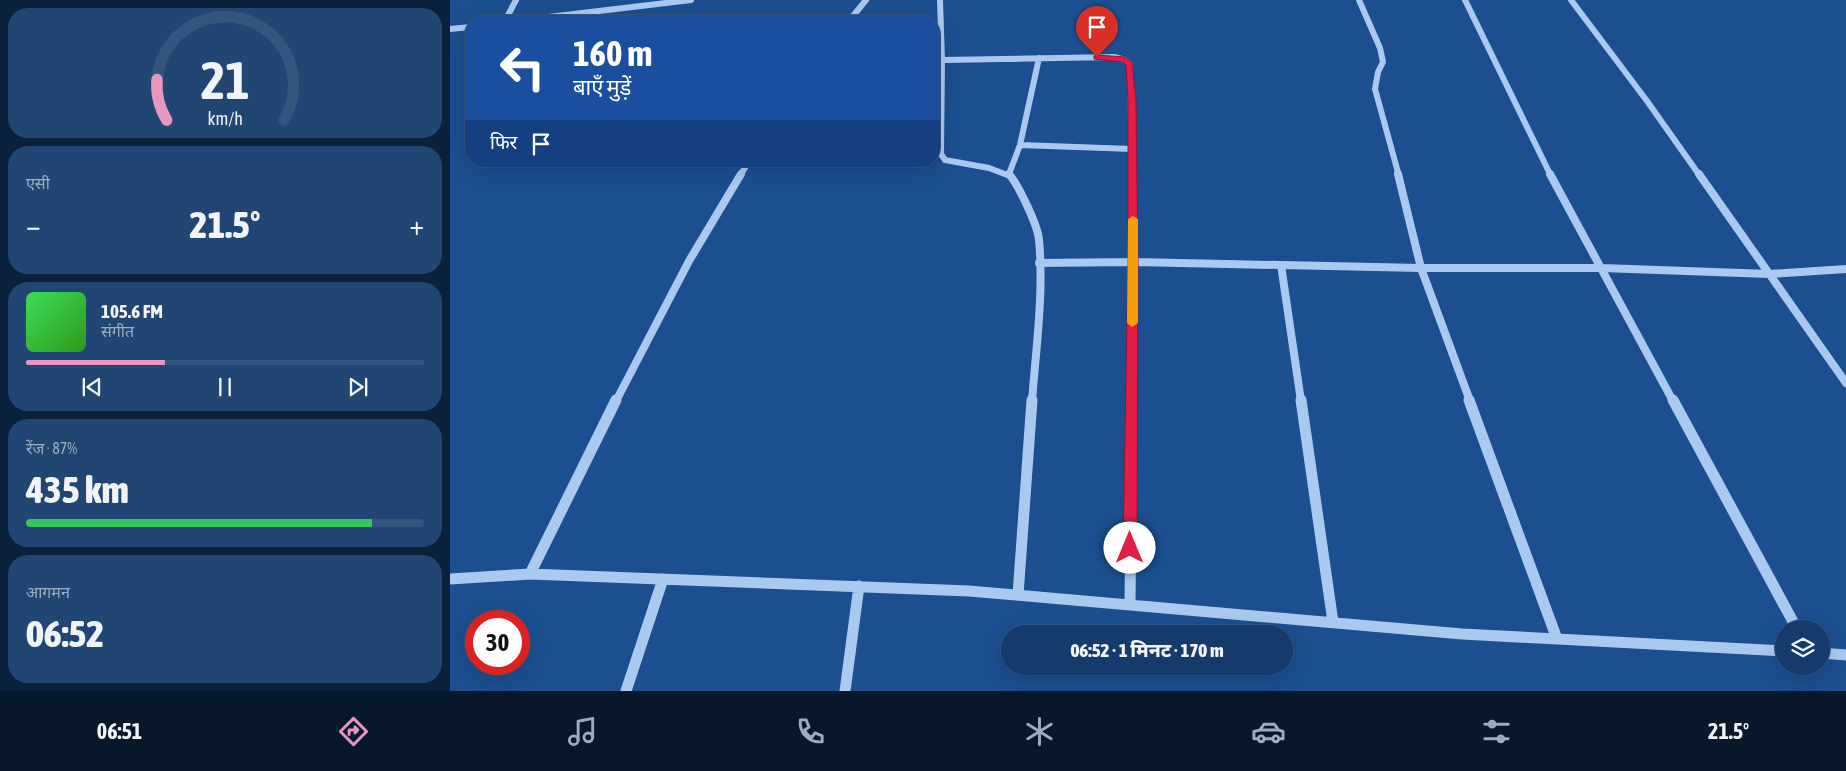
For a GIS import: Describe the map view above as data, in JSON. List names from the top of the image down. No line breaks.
{"page":{"turn":["160 m","बाएँ मुड़ें"],"then":"फिर","tile":["एसी",["रेंज · 87%","435 km"],["आगमन","06:52"]],"heat":["−","21.5°","+"],"song":["105.6 FM","संगीत"],"limit":"30","trip":"06:52 · 1 मिनट · 170 m","tabs":["06:51","21.5°"],"gauge":["21","km/h"]}}
